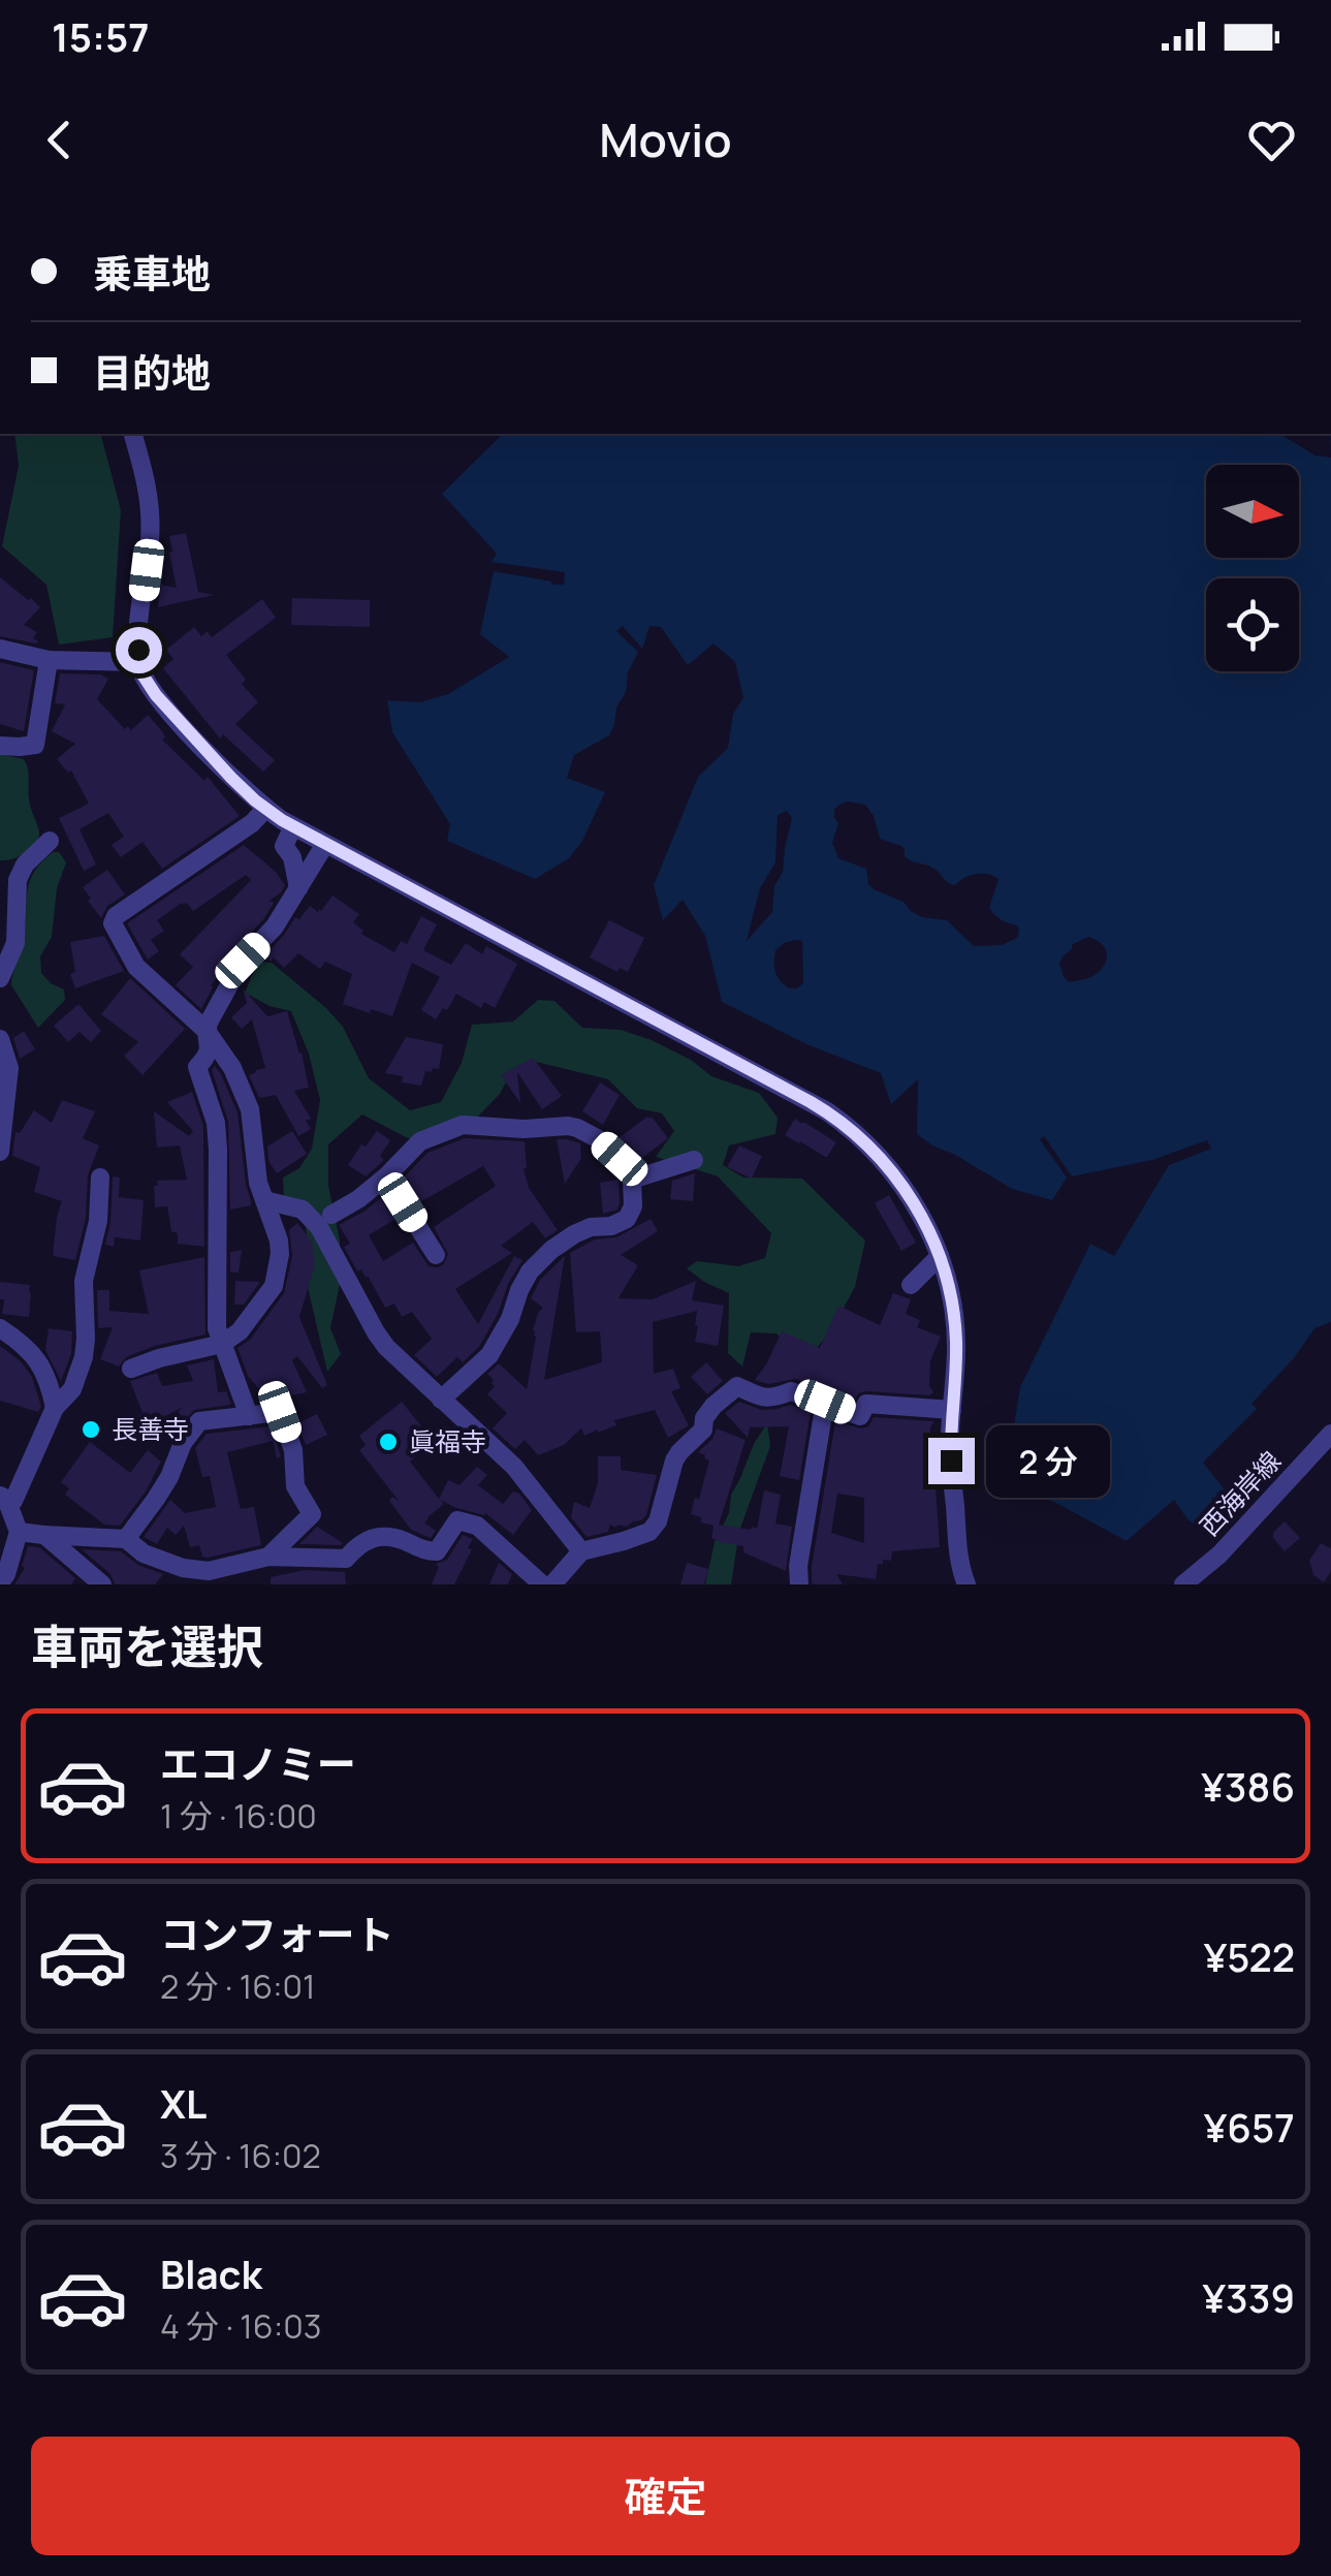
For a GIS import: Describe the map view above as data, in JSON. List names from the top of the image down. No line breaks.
{"streets":{"street":["西海岸線"]},"places":["長善寺","眞福寺"],"north":"right","page":{"status":"15:57","header":"Movio","banner":["乗車地","目的地"],"bubble":"2 分","heading":"車両を選択","list":[{"name":"エコノミー","note":"1 分 · 16:00","value":"¥386"},{"name":"コンフォート","note":"2 分 · 16:01","value":"¥522"},{"name":"XL","note":"3 分 · 16:02","value":"¥657"},{"name":"Black","note":"4 分 · 16:03","value":"¥339"}],"buttons":"確定"}}
